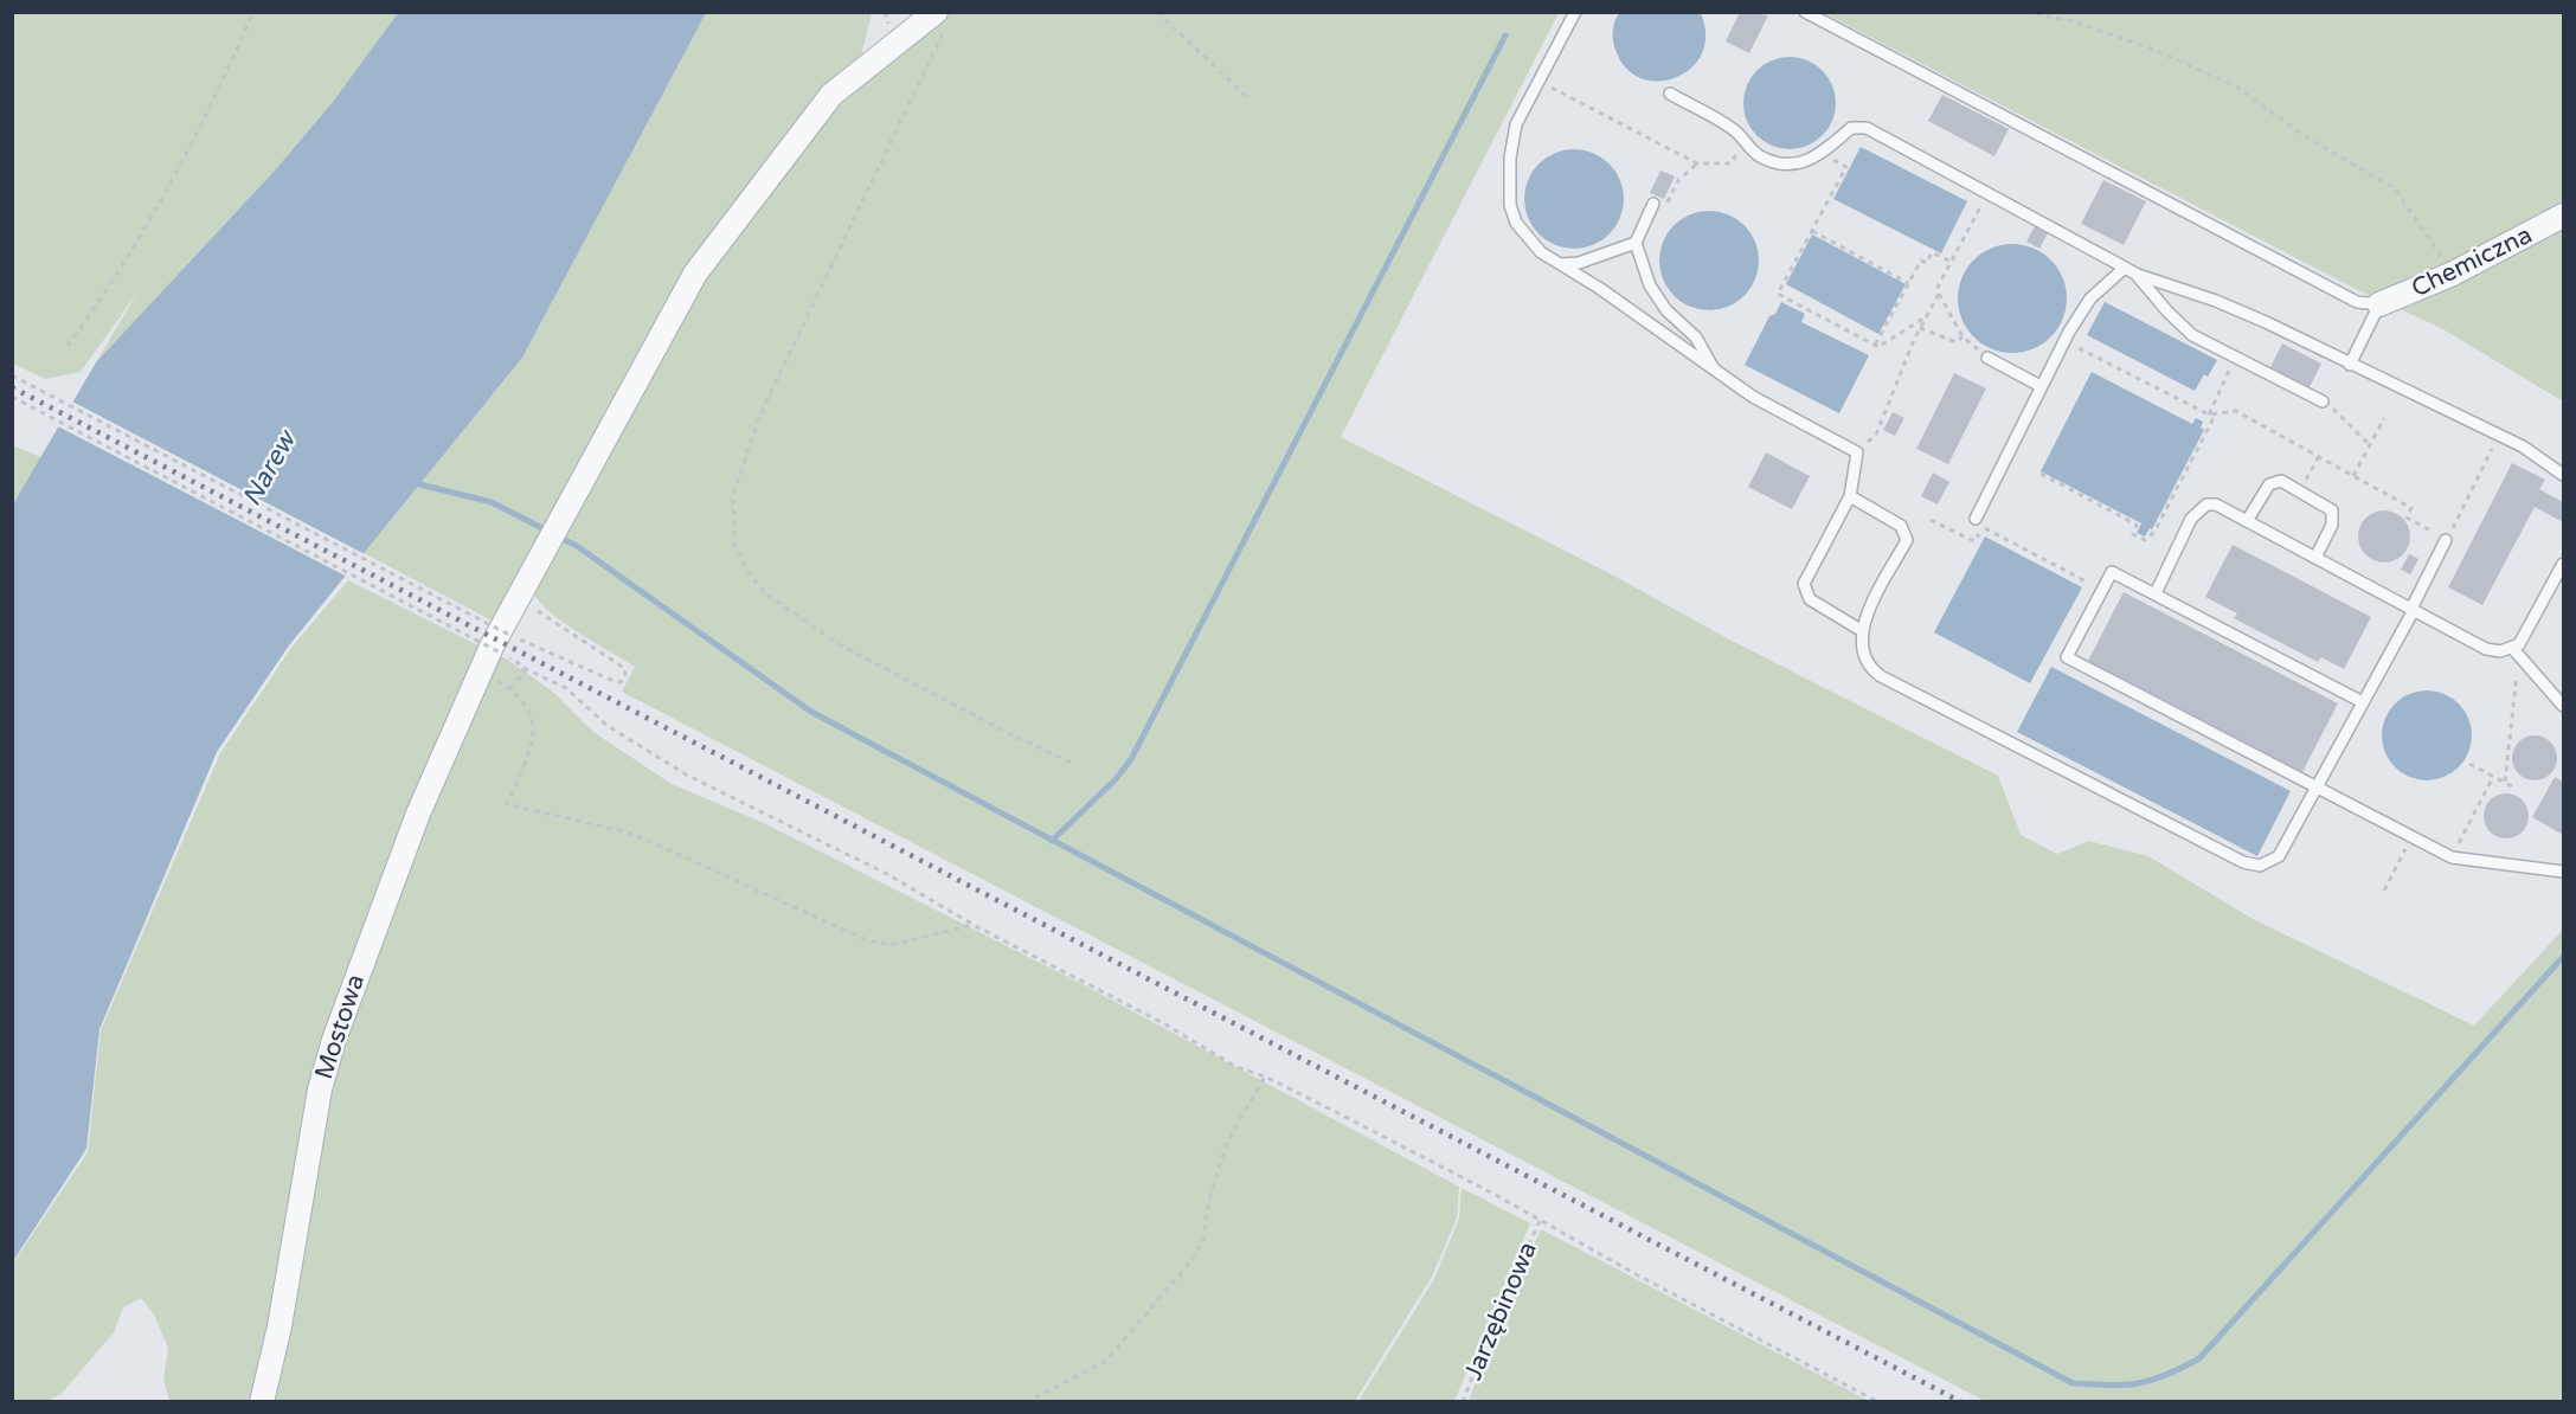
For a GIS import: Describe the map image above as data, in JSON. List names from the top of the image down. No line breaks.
{"streets":{"street":["Chemiczna","Mostowa"],"path":["Jarzębinowa"]},"water":["Narew"]}
